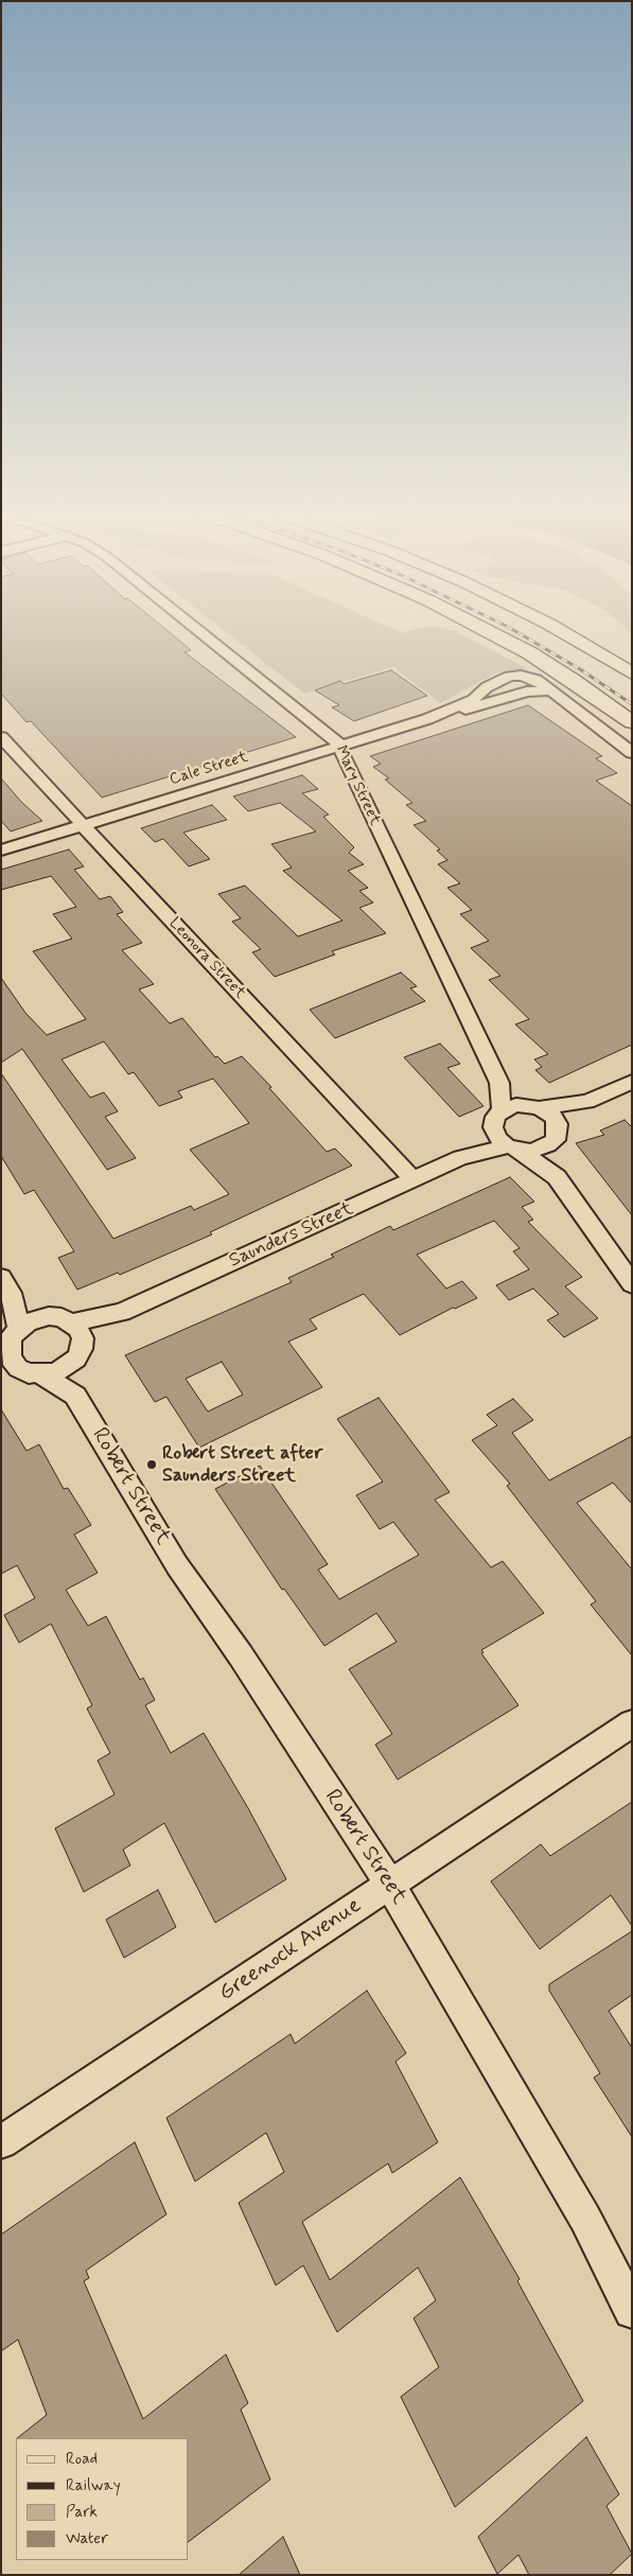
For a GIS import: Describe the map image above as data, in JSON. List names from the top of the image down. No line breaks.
{"streets":{"street":["Cale Street","Mary Street","Leonora Street","Saunders Street","Robert Street","Greenock Avenue"]},"crossings":[["Cale Street","Mary Street"],["Cale Street","Leonora Street"],["Mary Street","Saunders Street"],["Leonora Street","Saunders Street"],["Saunders Street","Robert Street"],["Robert Street","Greenock Avenue"]],"places":["Robert Street after Saunders Street"],"legend":["Road","Railway","Park","Water"]}
